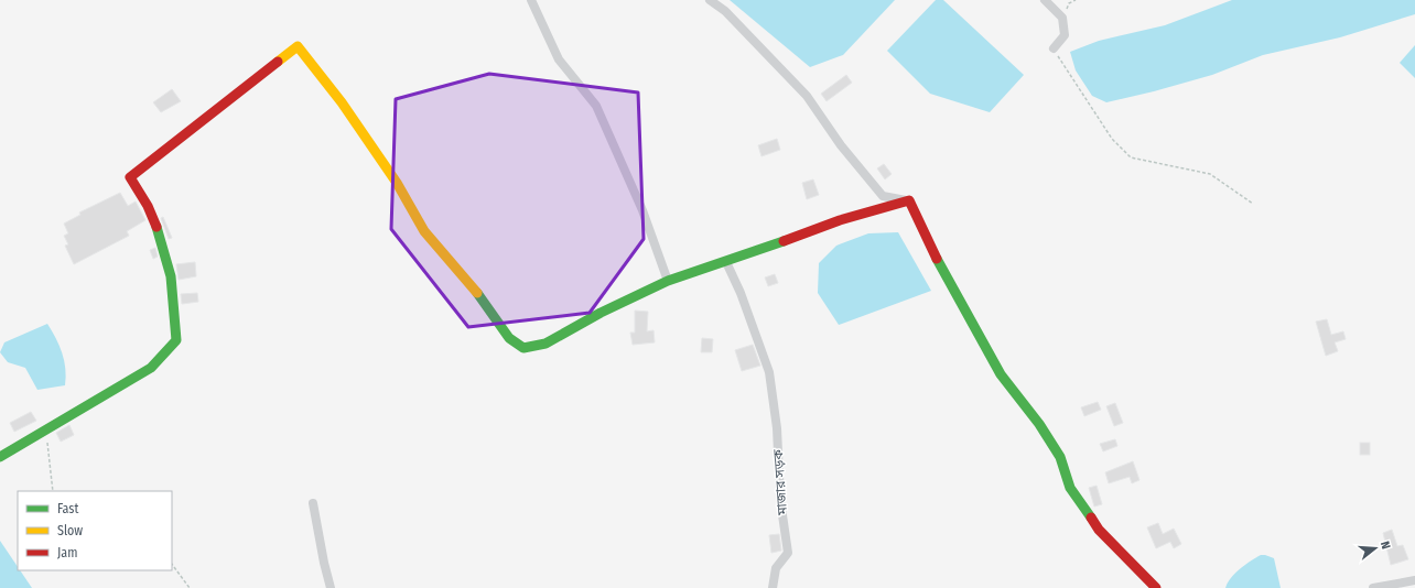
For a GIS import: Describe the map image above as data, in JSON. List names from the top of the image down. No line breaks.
{"streets":{"street":["মাজার সড়ক"]},"legend":["Fast","Slow","Jam"],"north":"right"}
